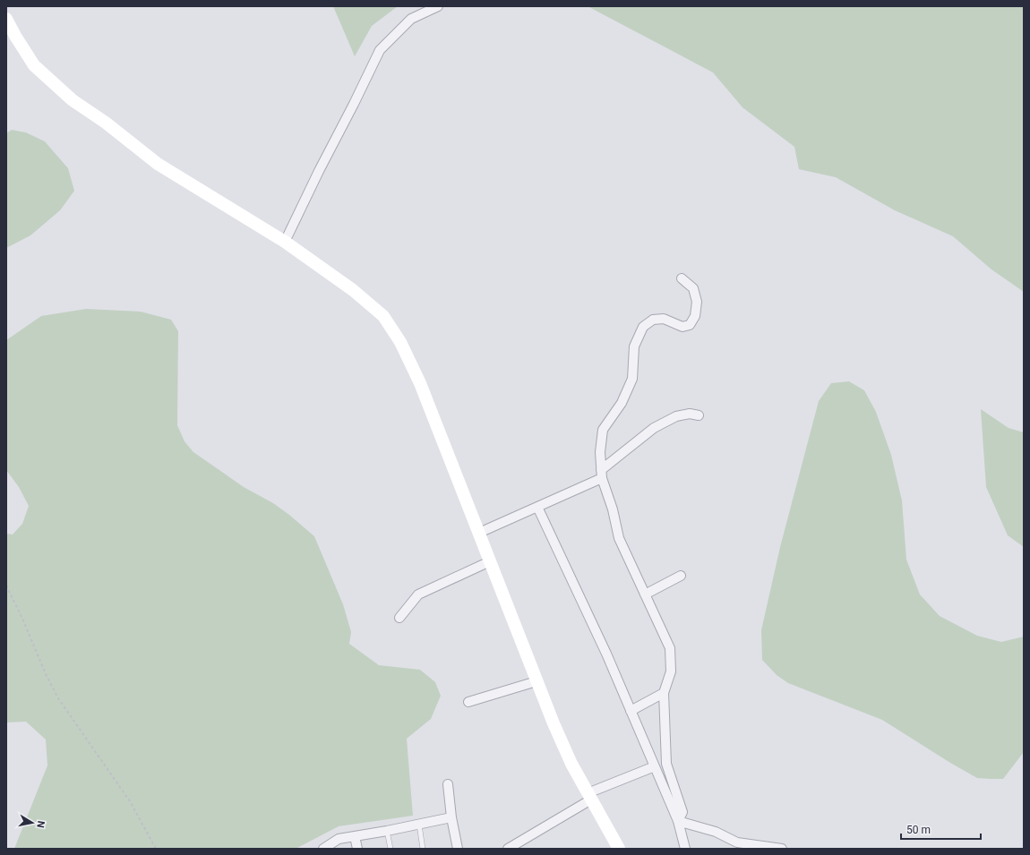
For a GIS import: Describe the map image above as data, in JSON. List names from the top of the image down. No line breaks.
{"scale_bar":"50 m","north":"right"}
